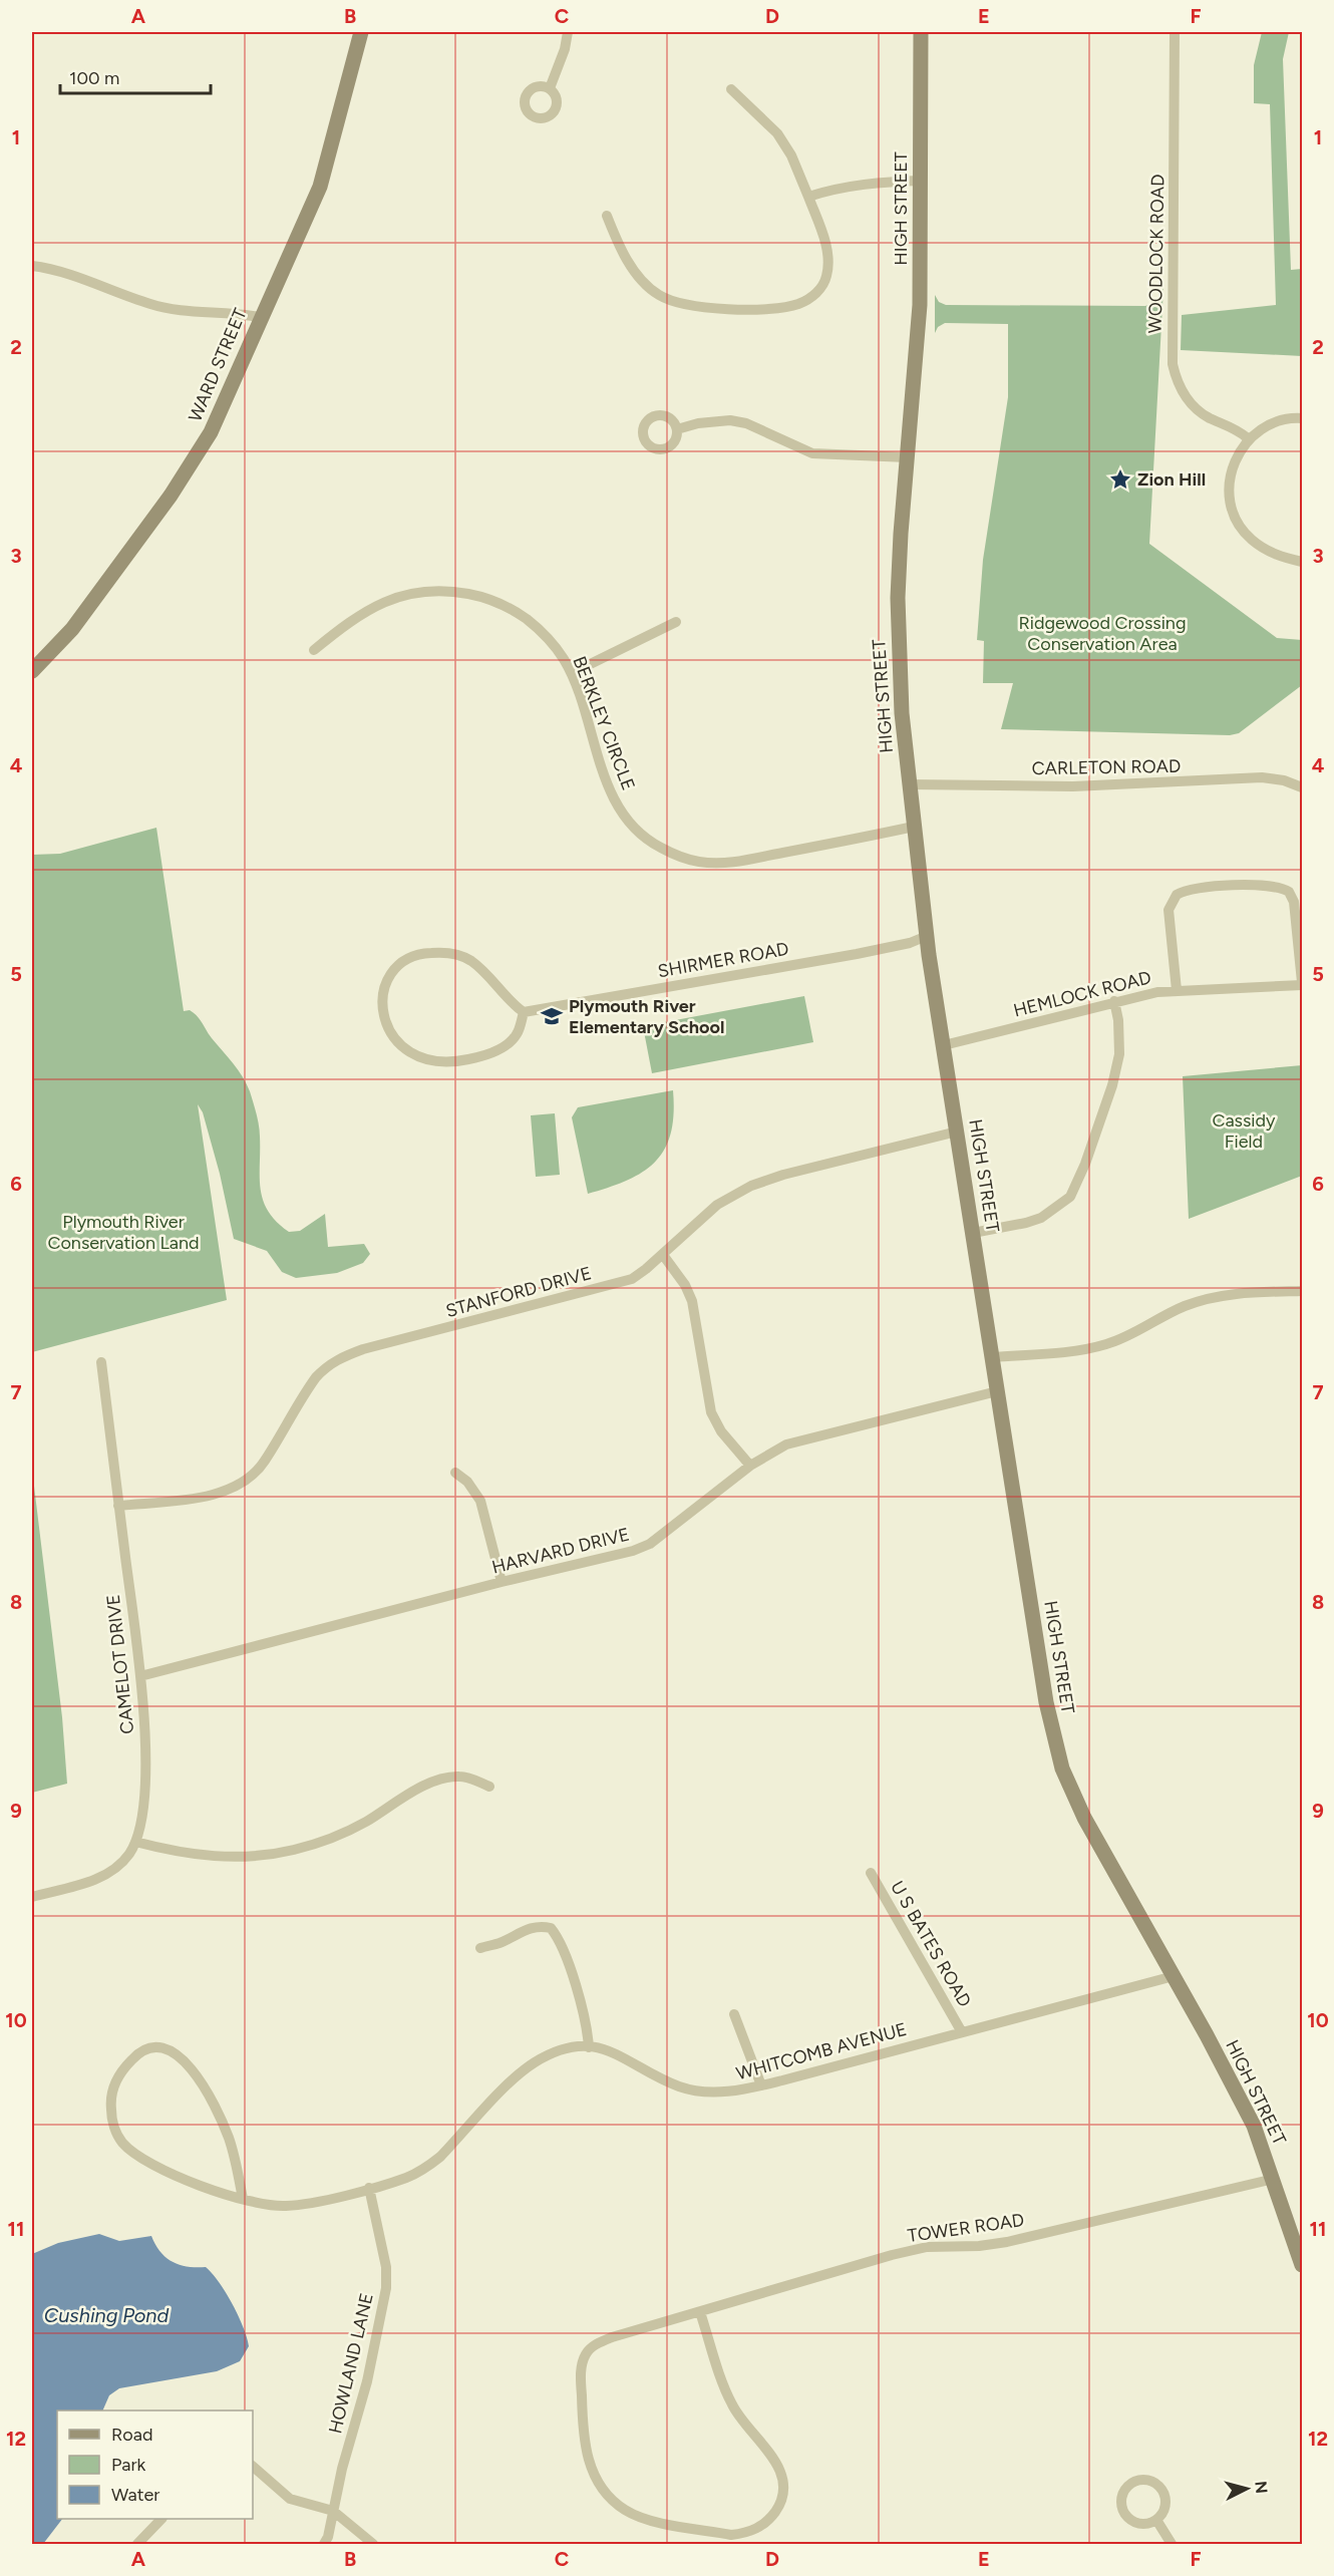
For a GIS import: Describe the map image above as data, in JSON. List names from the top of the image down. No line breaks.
{"streets":{"main road":["HIGH STREET","WARD STREET"],"street":["WOODLOCK ROAD","BERKLEY CIRCLE","CARLETON ROAD","SHIRMER ROAD","HEMLOCK ROAD","STANFORD DRIVE","HARVARD DRIVE","CAMELOT DRIVE","U S BATES ROAD","WHITCOMB AVENUE","TOWER ROAD","HOWLAND LANE"]},"crossings":[["HIGH STREET","BERKLEY CIRCLE"],["HIGH STREET","CARLETON ROAD"],["HIGH STREET","SHIRMER ROAD"],["HIGH STREET","HEMLOCK ROAD"],["HIGH STREET","STANFORD DRIVE"],["HIGH STREET","HARVARD DRIVE"],["HIGH STREET","WHITCOMB AVENUE"],["HIGH STREET","TOWER ROAD"],["STANFORD DRIVE","CAMELOT DRIVE"],["HARVARD DRIVE","CAMELOT DRIVE"],["U S BATES ROAD","WHITCOMB AVENUE"],["WHITCOMB AVENUE","HOWLAND LANE"]],"water":["Cushing Pond"],"parks":["Ridgewood Crossing Conservation Area","Cassidy Field","Plymouth River Conservation Land"],"places":{"place":["Zion Hill"],"school or university":["Plymouth River Elementary School"]},"legend":["Road","Park","Water"],"scale_bar":"100 m","north":"right","grid":{"columns":["A","B","C","D","E","F"],"rows":["1","2","3","4","5","6","7","8","9","10","11","12"]}}
